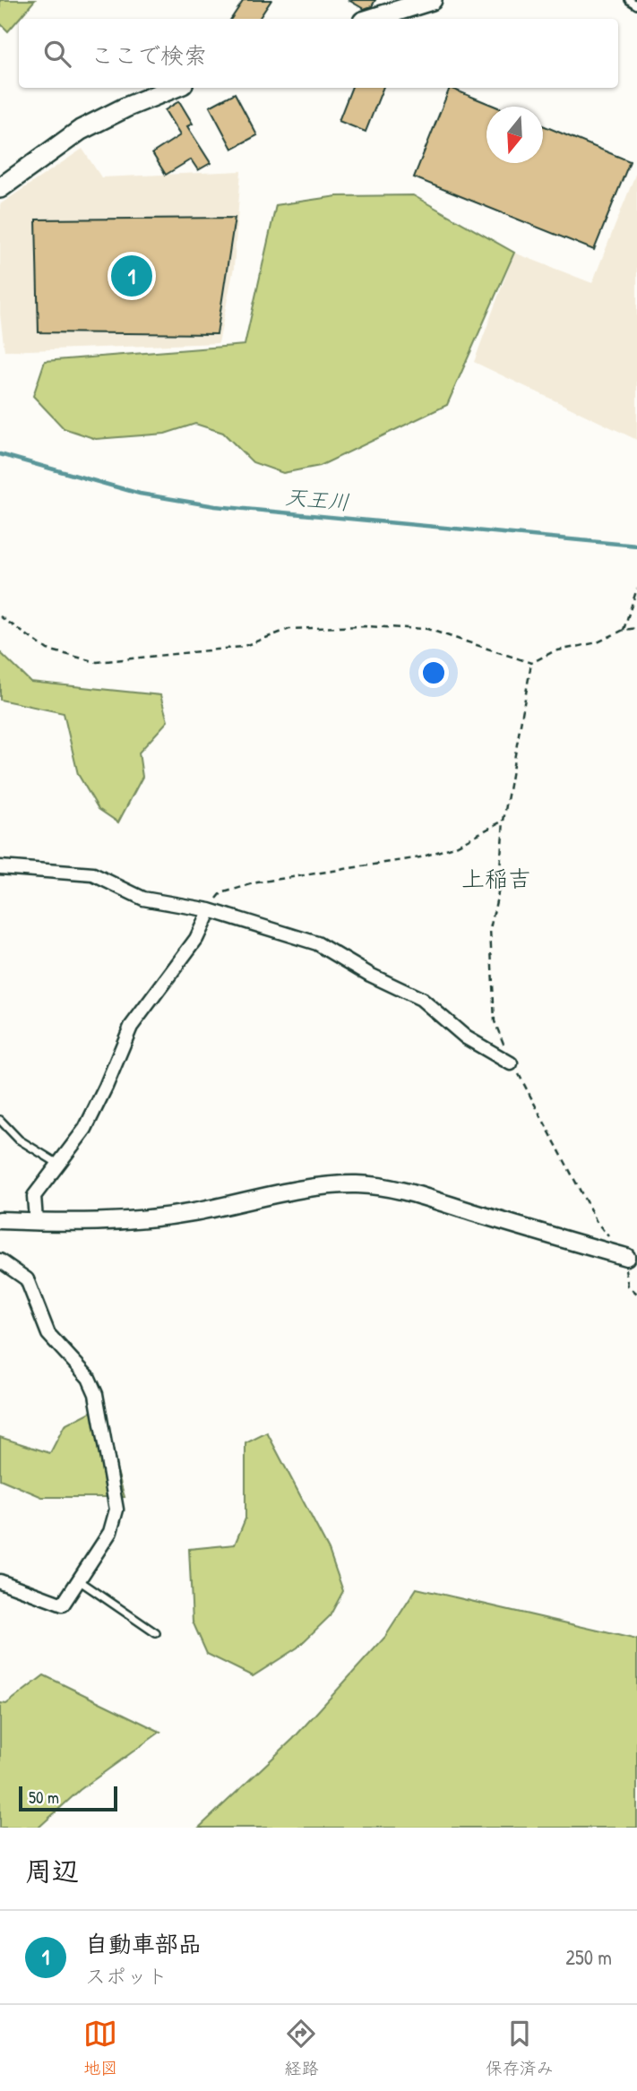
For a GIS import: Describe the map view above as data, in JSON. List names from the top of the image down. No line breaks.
{"districts":["上稲吉"],"water":["天王川"],"scale_bar":"50 m","north":"bottom","page":{"search":"ここで検索","pins":"1","scale":"50 m","heading":"周辺","list":[{"mark":"1","name":"自動車部品","note":"スポット","value":"250 m"}],"nav":["地図","経路","保存済み"]}}
